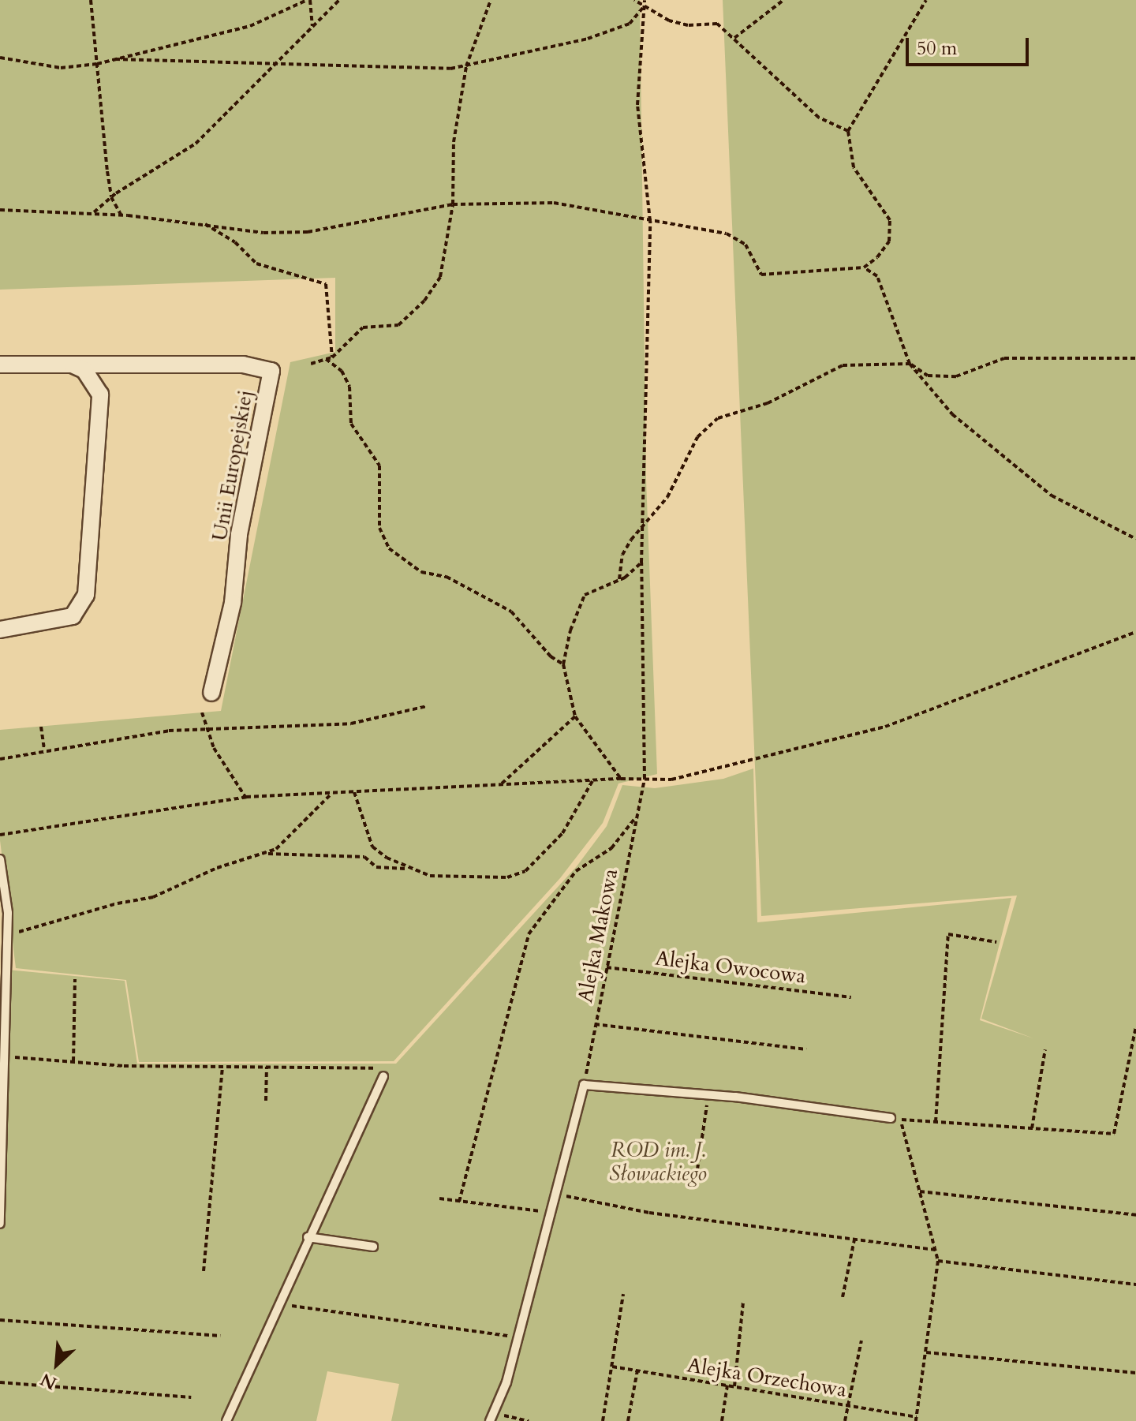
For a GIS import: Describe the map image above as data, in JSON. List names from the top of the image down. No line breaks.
{"streets":{"street":["Unii Europejskiej"],"path":["Alejka Makowa","Alejka Owocowa","Alejka Orzechowa"]},"crossings":[["Alejka Makowa","Alejka Owocowa"]],"parks":["ROD im. J. Słowackiego"],"scale_bar":"50 m","north":"bottom left"}
